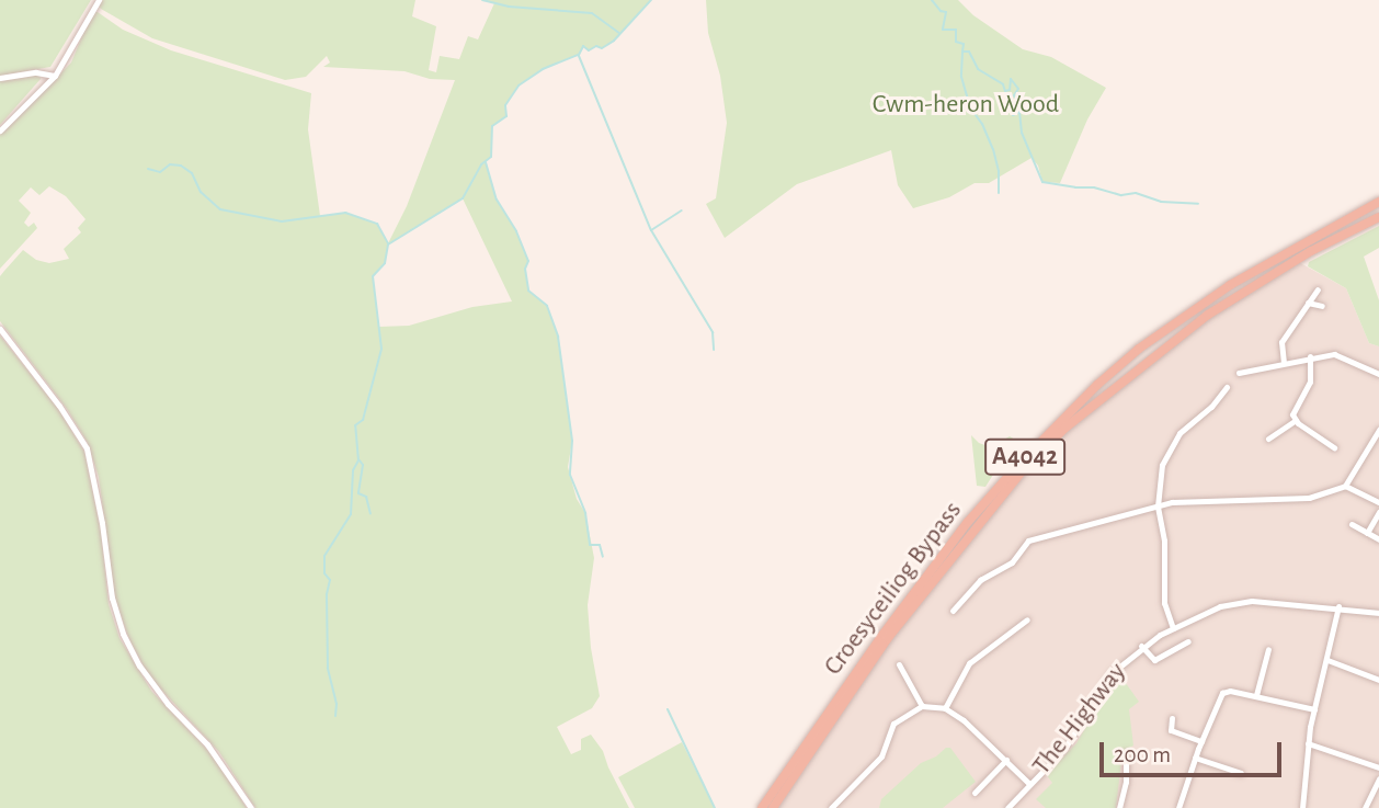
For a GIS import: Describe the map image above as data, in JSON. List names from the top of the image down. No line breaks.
{"streets":{"highway":["A4042","Croesyceiliog Bypass"],"street":["The Highway"]},"parks":["Cwm-heron Wood"],"scale_bar":"200 m"}
